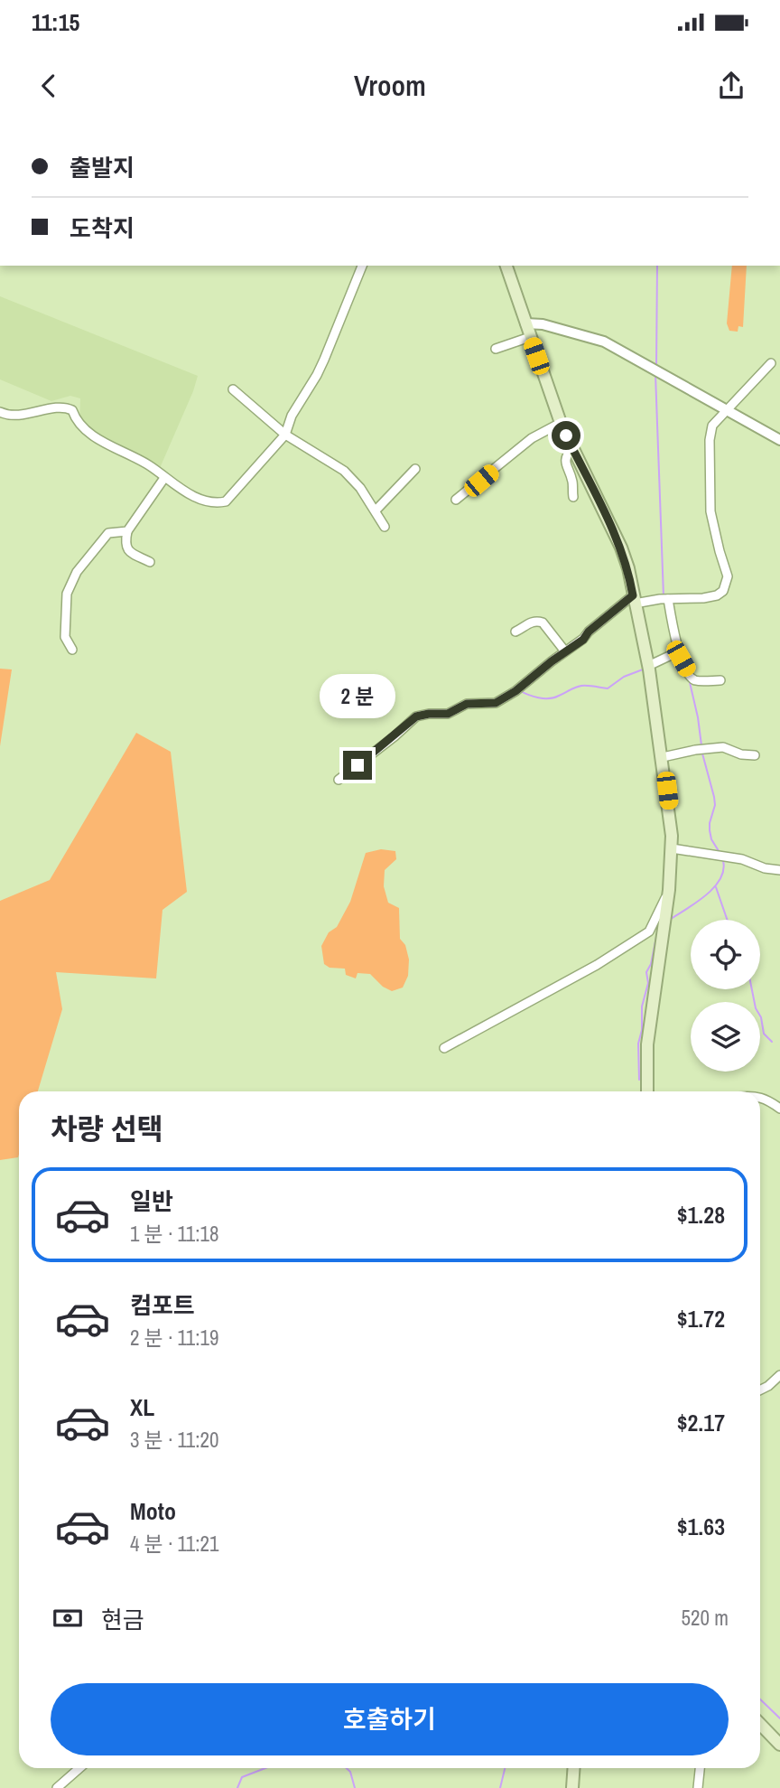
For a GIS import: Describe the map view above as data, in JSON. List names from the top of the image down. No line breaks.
{"page":{"status":"11:15","header":"Vroom","banner":["출발지","도착지"],"bubble":"2 분","heading":"차량 선택","list":[{"name":"일반","note":"1 분 · 11:18","value":"$1.28"},{"name":"컴포트","note":"2 분 · 11:19","value":"$1.72"},{"name":"XL","note":"3 분 · 11:20","value":"$2.17"},{"name":"Moto","note":"4 분 · 11:21","value":"$1.63"}],"pay":["현금","520 m"],"buttons":"호출하기"}}
